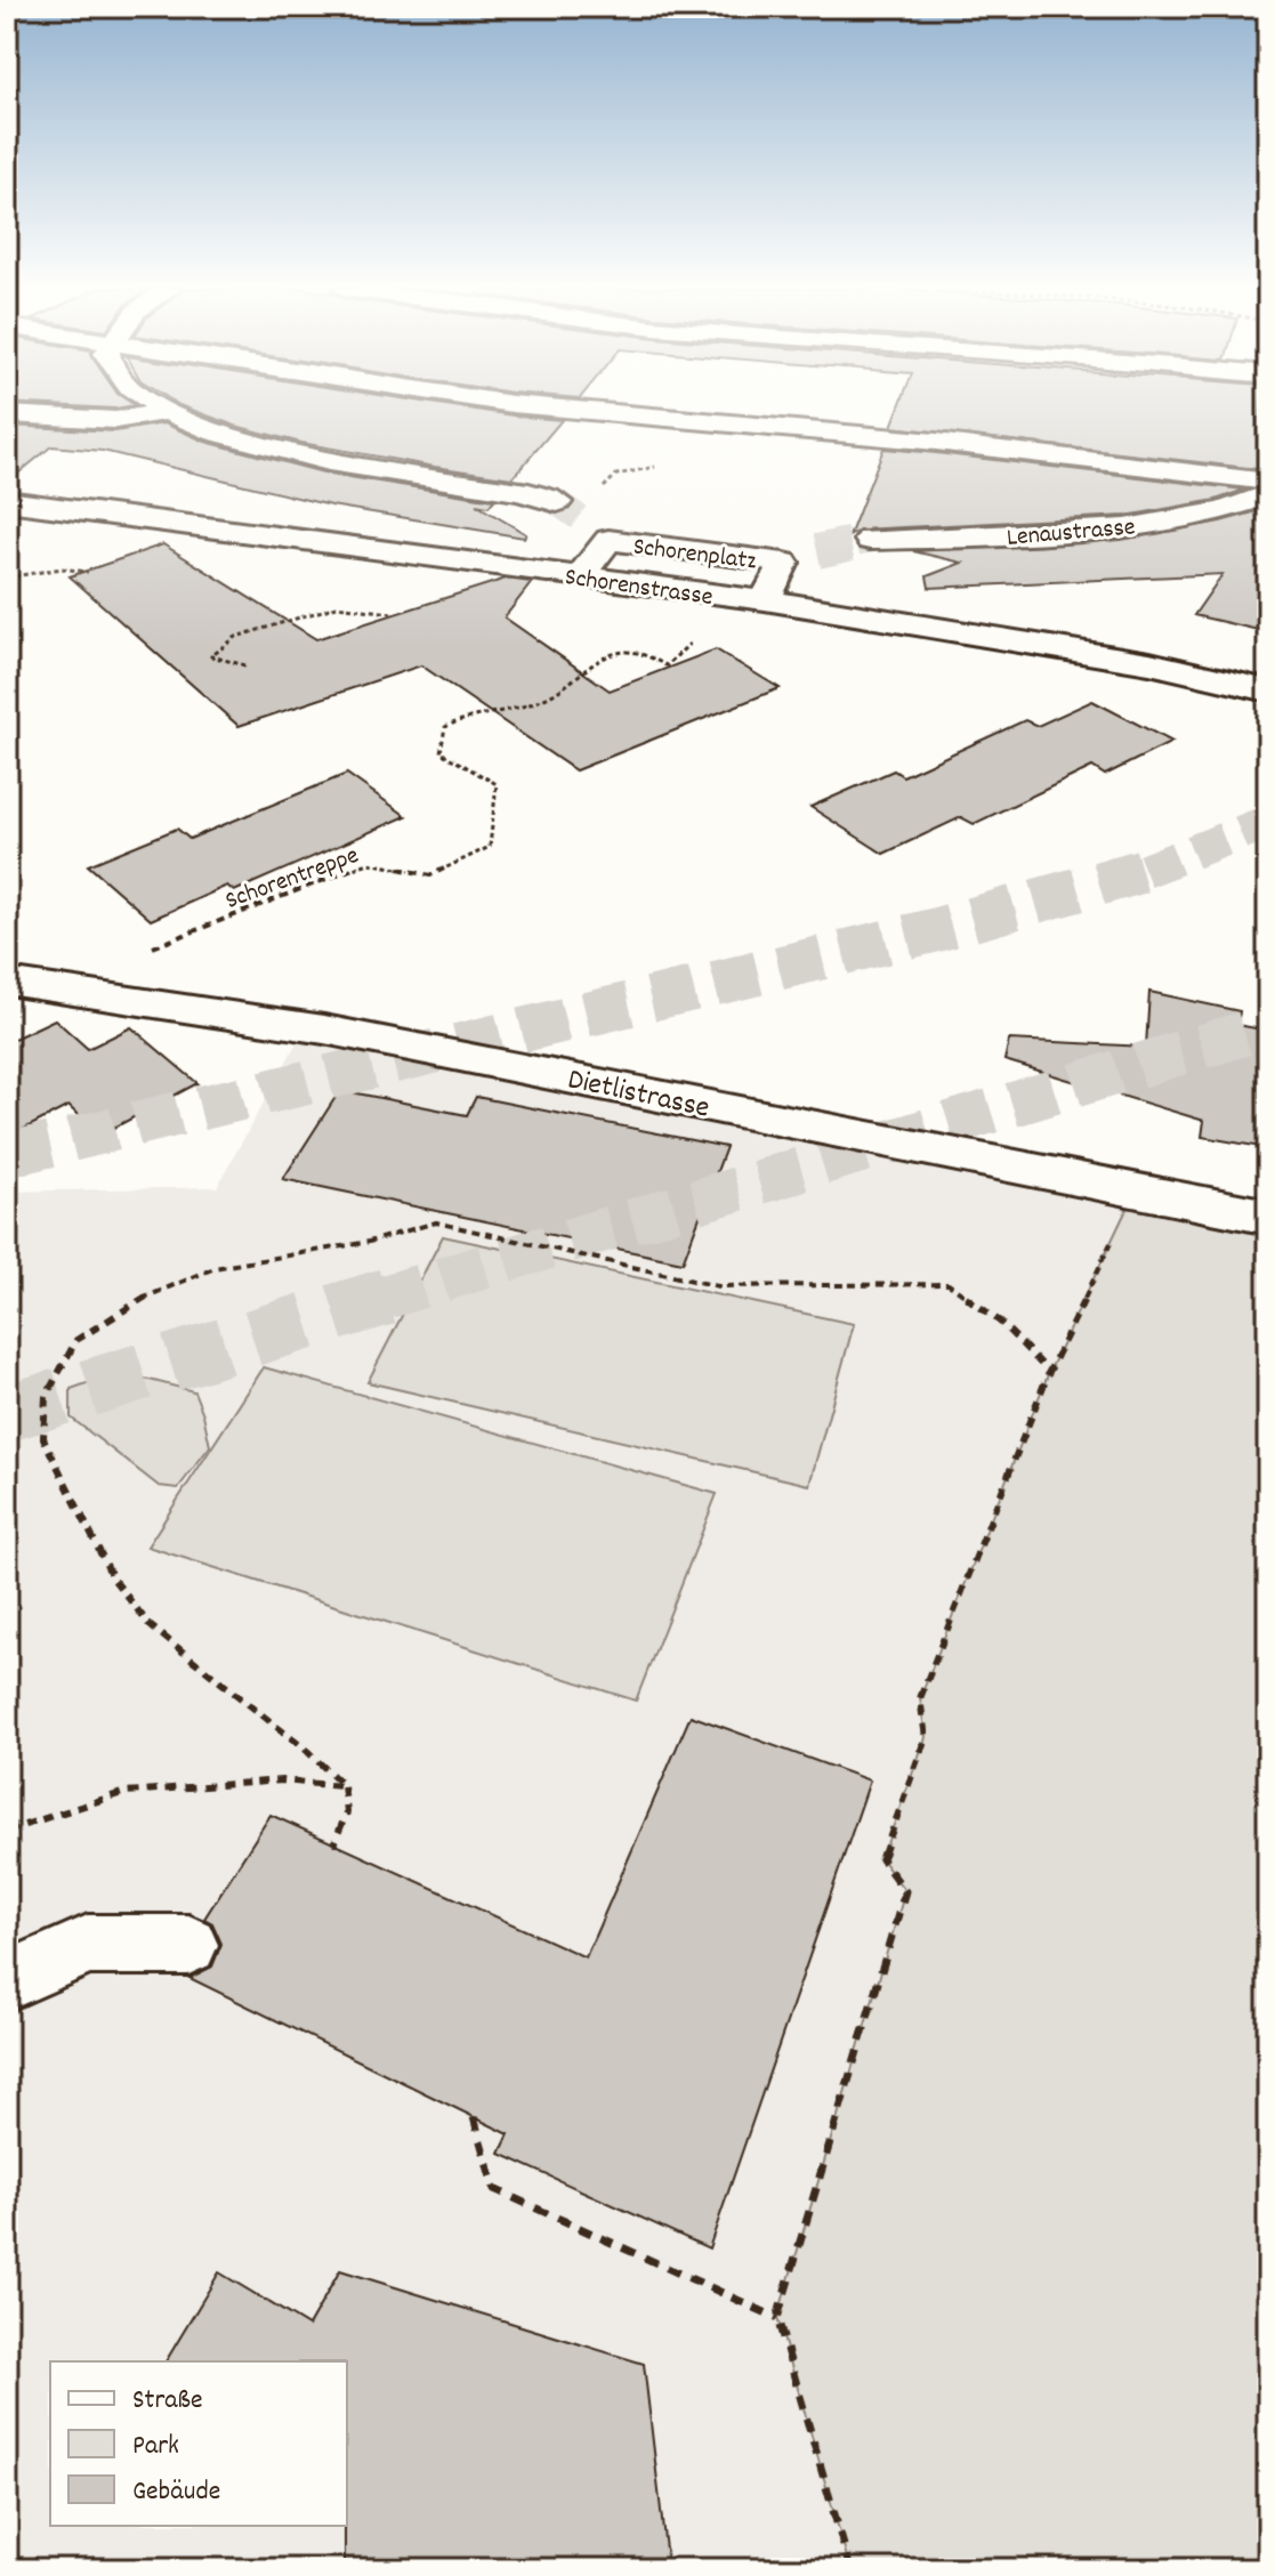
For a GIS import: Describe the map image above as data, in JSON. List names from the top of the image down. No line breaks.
{"streets":{"street":["Lenaustrasse","Schorenplatz","Schorenstrasse","Dietlistrasse"],"path":["Schorentreppe"]},"crossings":[["Schorenplatz","Schorenstrasse"]],"legend":["Straße","Park","Gebäude"]}
